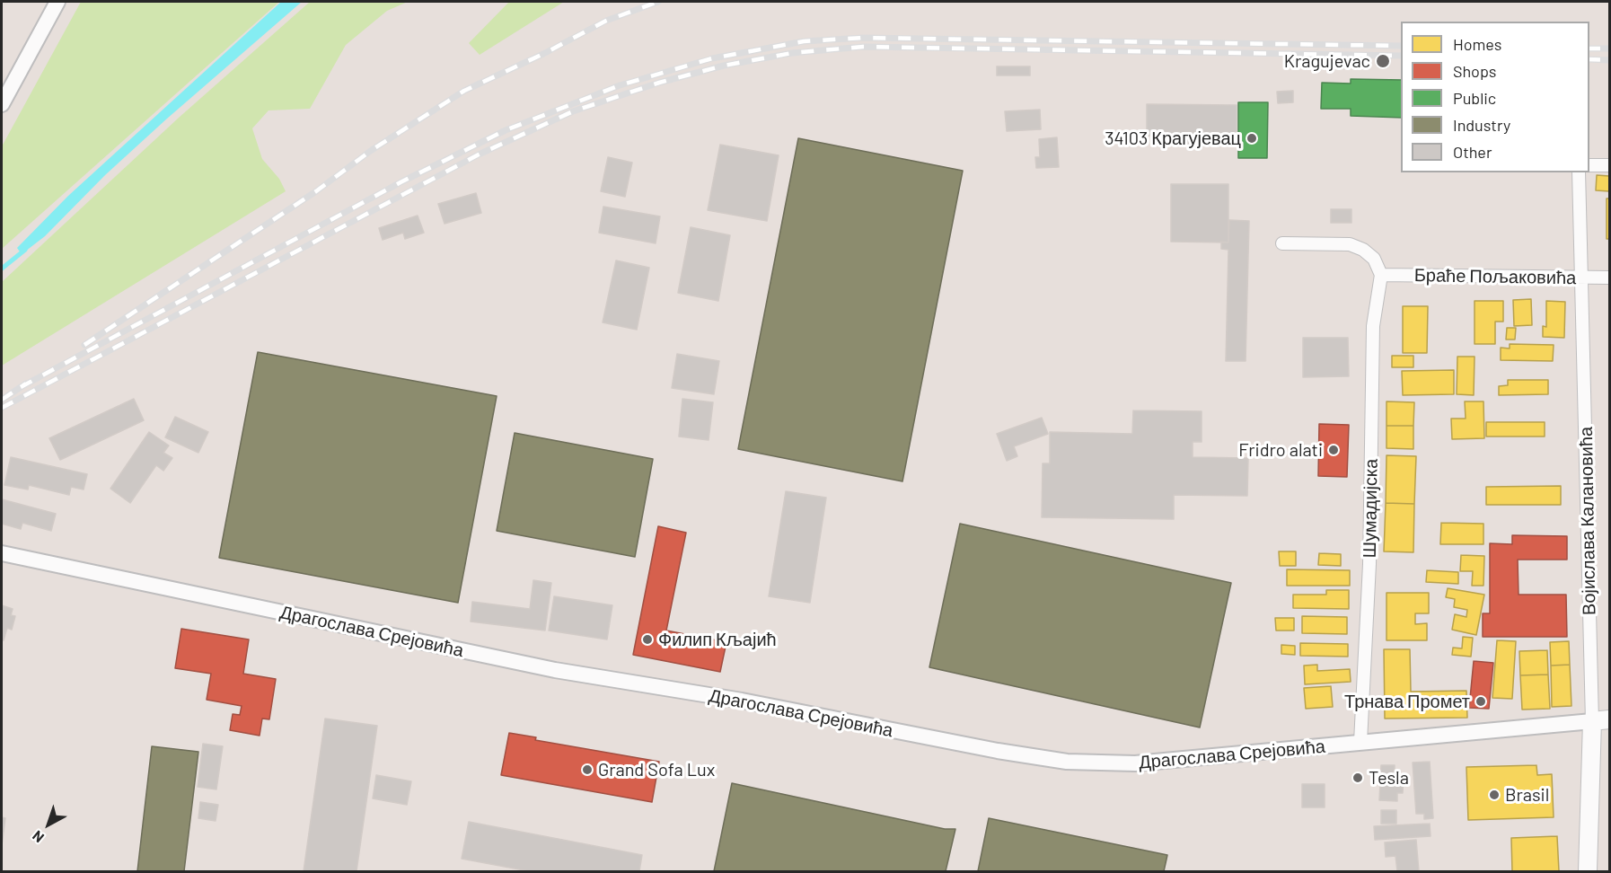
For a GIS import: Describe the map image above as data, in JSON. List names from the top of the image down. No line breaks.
{"streets":{"main road":["Војислава Калановића","Драгослава Срејовића"],"street":["Браће Пољаковића","Шумадијска"]},"crossings":[["Браће Пољаковића","Шумадијска"],["Браће Пољаковића","Војислава Калановића"],["Шумадијска","Драгослава Срејовића"],["Војислава Калановића","Драгослава Срејовића"]],"places":["Kragujevac","34103 Крагујевац","Fridro alati","Филип Кљајић","Трнава Промет","Grand Sofa Lux","Tesla","Brasil"],"legend":["Homes","Shops","Public","Industry","Other"],"north":"bottom left"}
